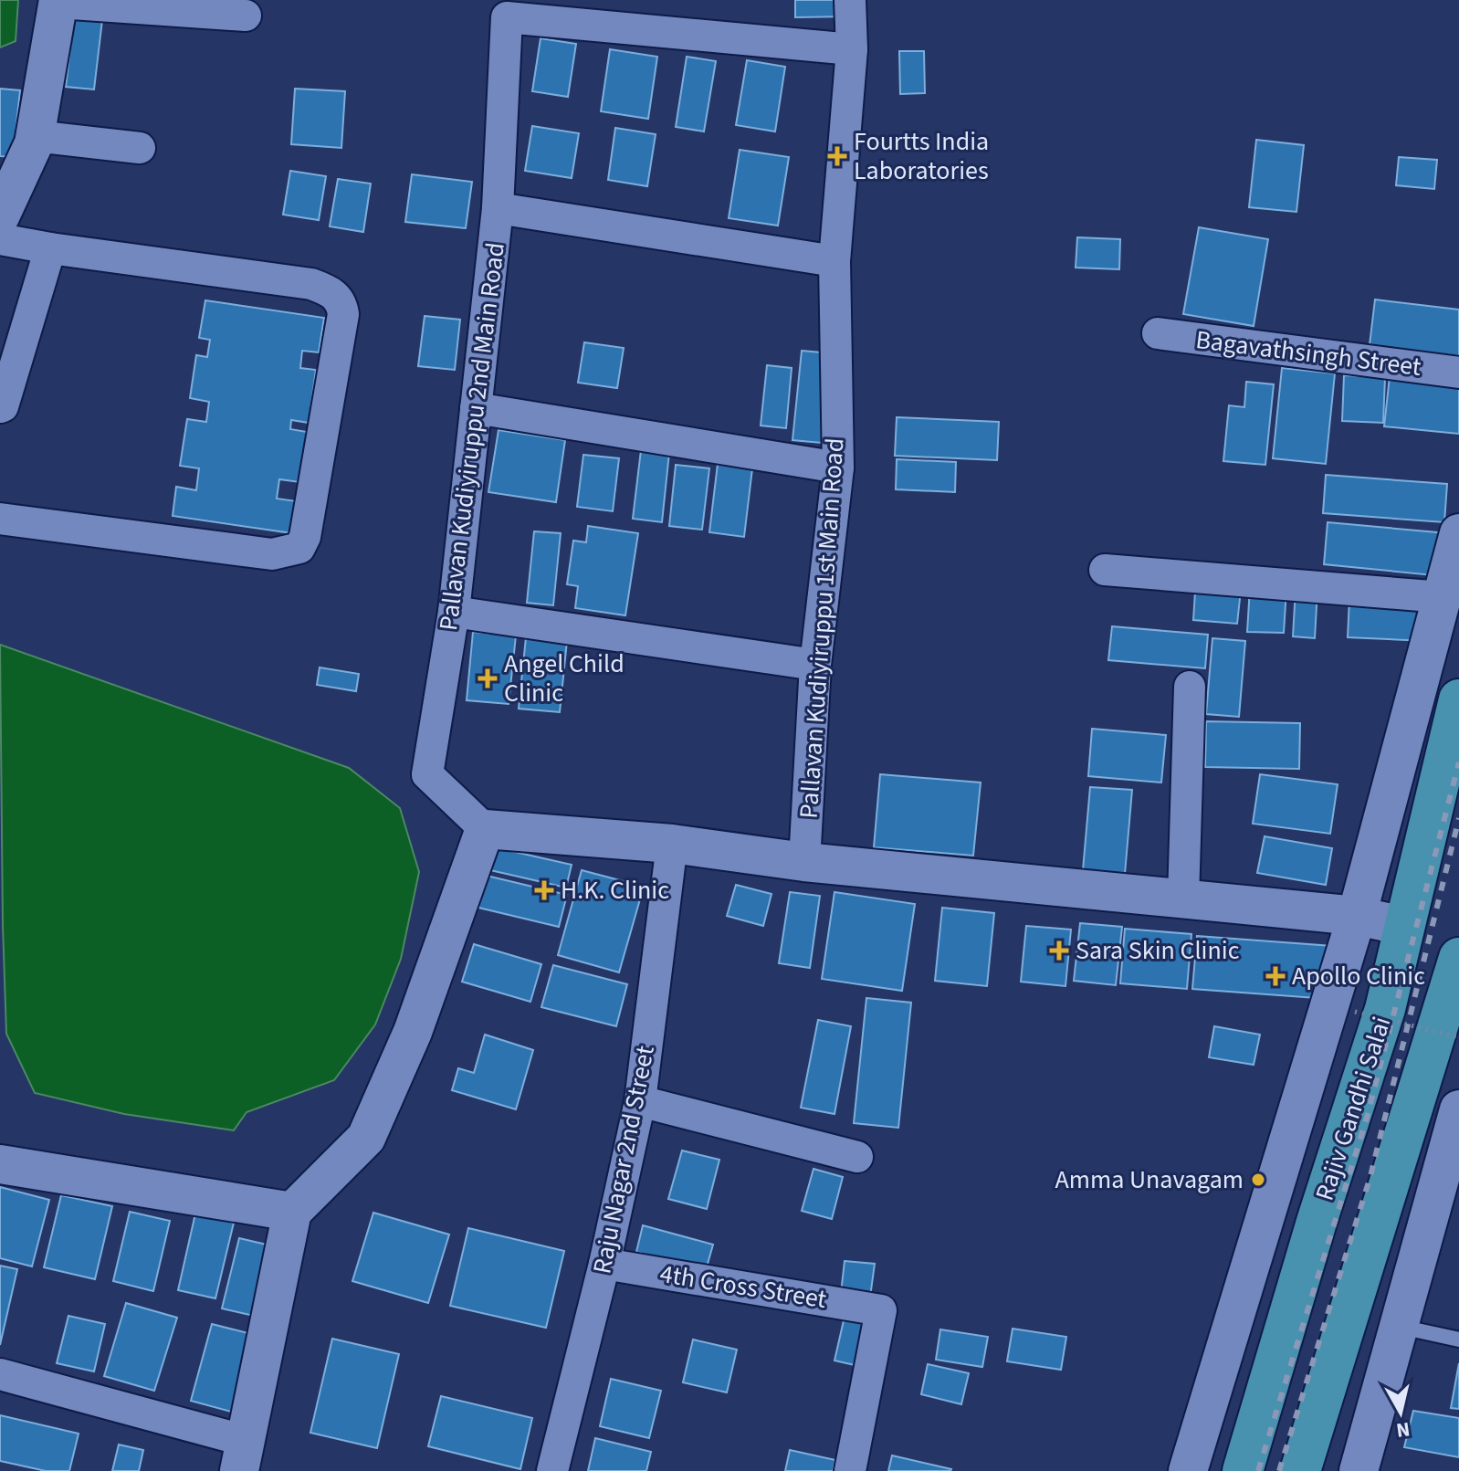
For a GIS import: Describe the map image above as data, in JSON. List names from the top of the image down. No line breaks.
{"streets":{"main road":["Rajiv Gandhi Salai"],"street":["Bagavathsingh Street","Pallavan Kudiyiruppu 2nd Main Road","Pallavan Kudiyiruppu 1st Main Road","Raju Nagar 2nd Street","4th Cross Street"]},"crossings":[["Pallavan Kudiyiruppu 2nd Main Road","Pallavan Kudiyiruppu 1st Main Road"],["Raju Nagar 2nd Street","4th Cross Street"]],"places":{"health":["Fourtts India Laboratories","Angel Child Clinic","H.K. Clinic","Sara Skin Clinic","Apollo Clinic"],"other":["Amma Unavagam"]},"north":"bottom"}
